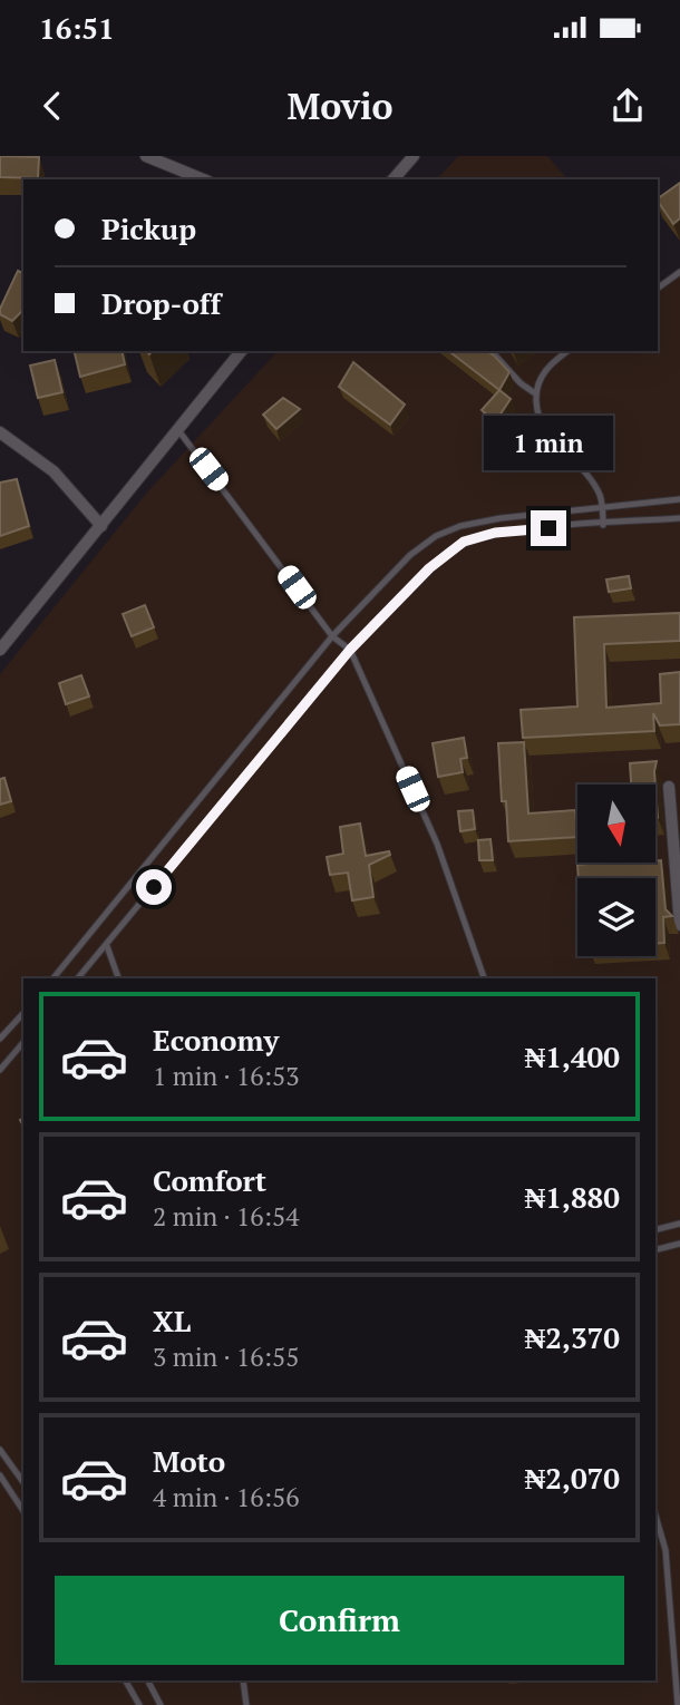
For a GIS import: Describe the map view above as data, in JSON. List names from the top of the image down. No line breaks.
{"north":"bottom","page":{"status":"16:51","header":"Movio","banner":["Pickup","Drop-off"],"bubble":"1 min","list":[{"name":"Economy","note":"1 min · 16:53","value":"₦1,400"},{"name":"Comfort","note":"2 min · 16:54","value":"₦1,880"},{"name":"XL","note":"3 min · 16:55","value":"₦2,370"},{"name":"Moto","note":"4 min · 16:56","value":"₦2,070"}],"buttons":"Confirm"}}
